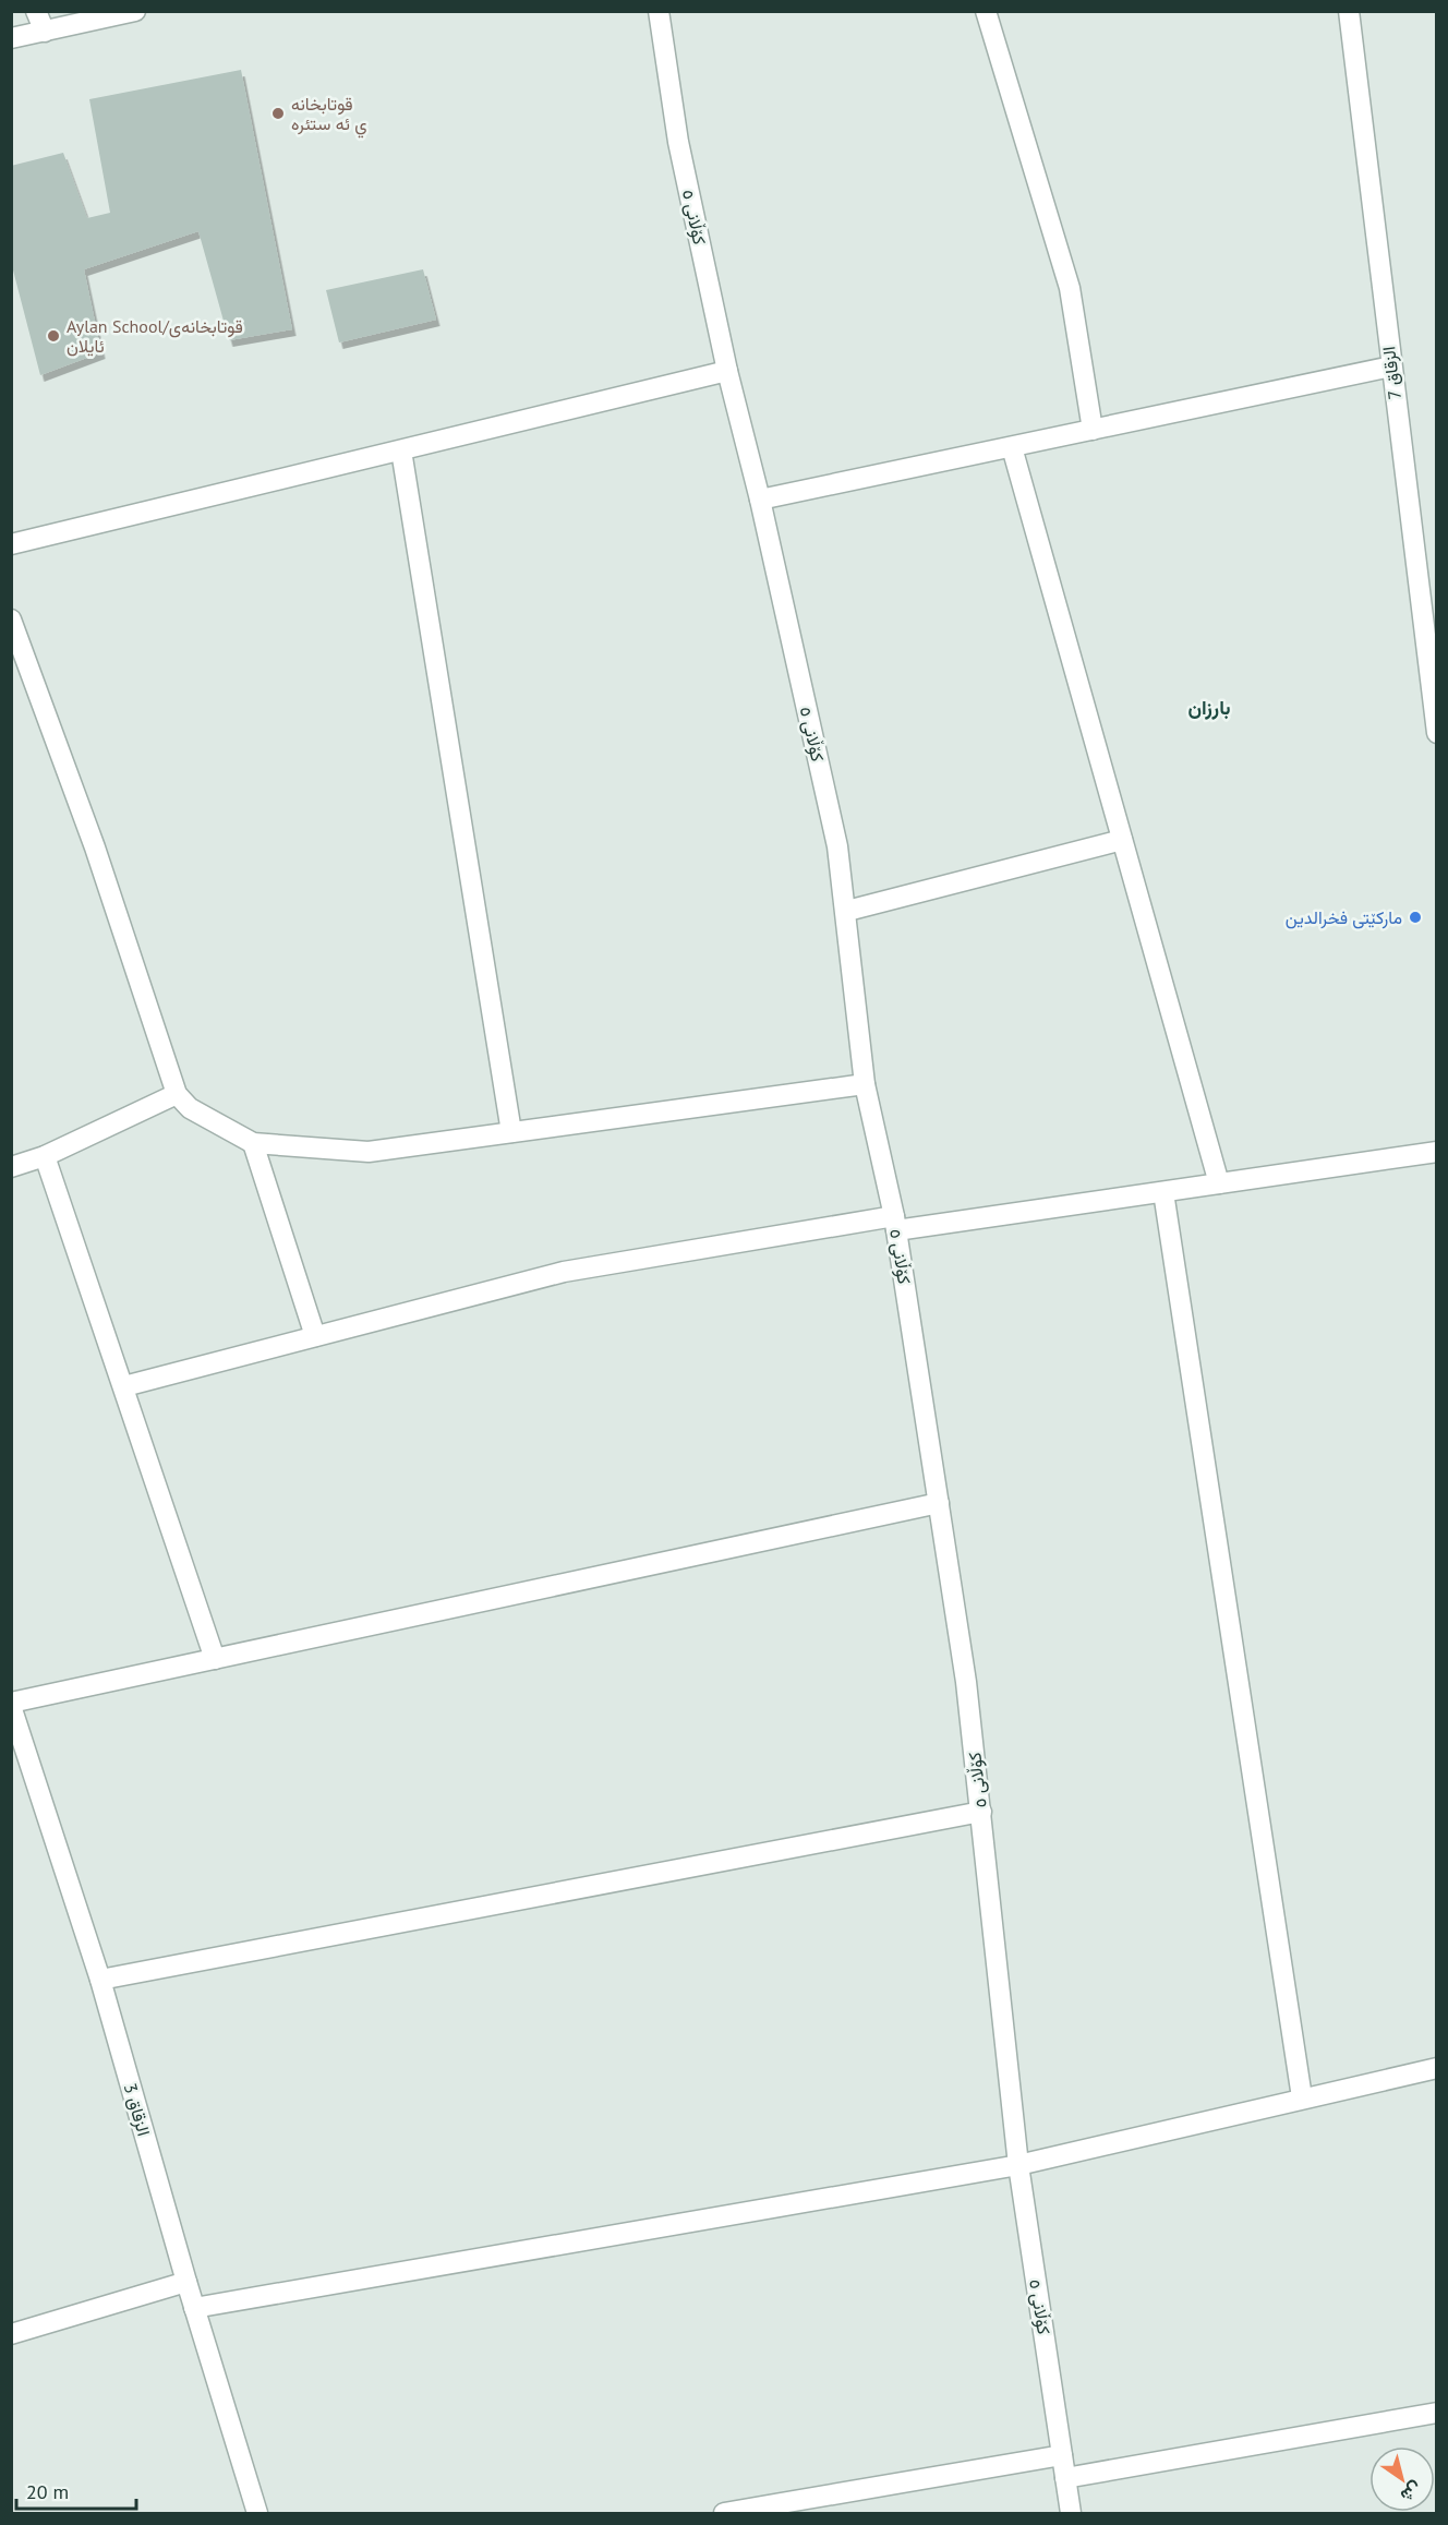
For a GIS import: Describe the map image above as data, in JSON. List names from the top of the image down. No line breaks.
{"streets":{"street":["کۆڵانی ٥","الزقاق 7","الزقاق 3"]},"districts":["بارزان"],"places":["قوتابخانه ي ئه ستئره","Aylan School/قوتابخانەی ئایلان","مارکێتی فخرالدین"],"scale_bar":"20 m","north":"bottom right"}
